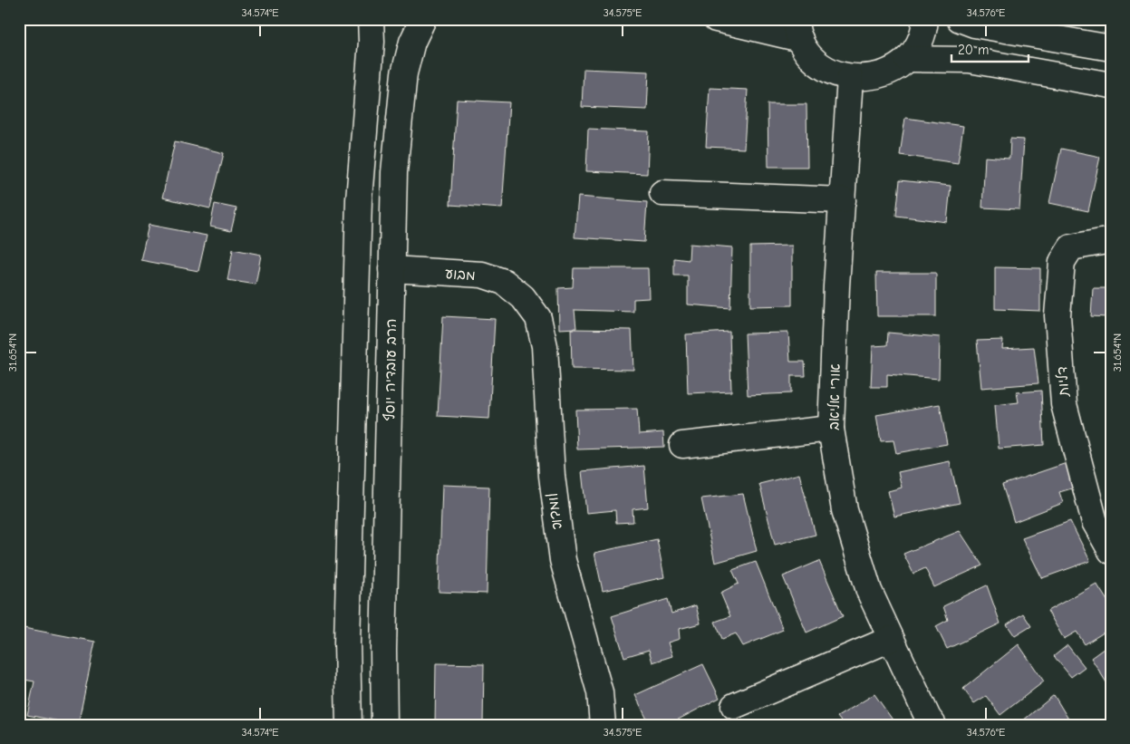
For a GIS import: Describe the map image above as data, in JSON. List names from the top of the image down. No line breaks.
{"streets":{"street":["מבוע","הרב עובדיה יוסף","דליות","אורי אליאב","אגמון"]},"crossings":[["מבוע","הרב עובדיה יוסף"],["מבוע","אגמון"]],"scale_bar":"20 m","coordinates":["34.574°E","34.575°E","34.576°E","31.654°N"]}
